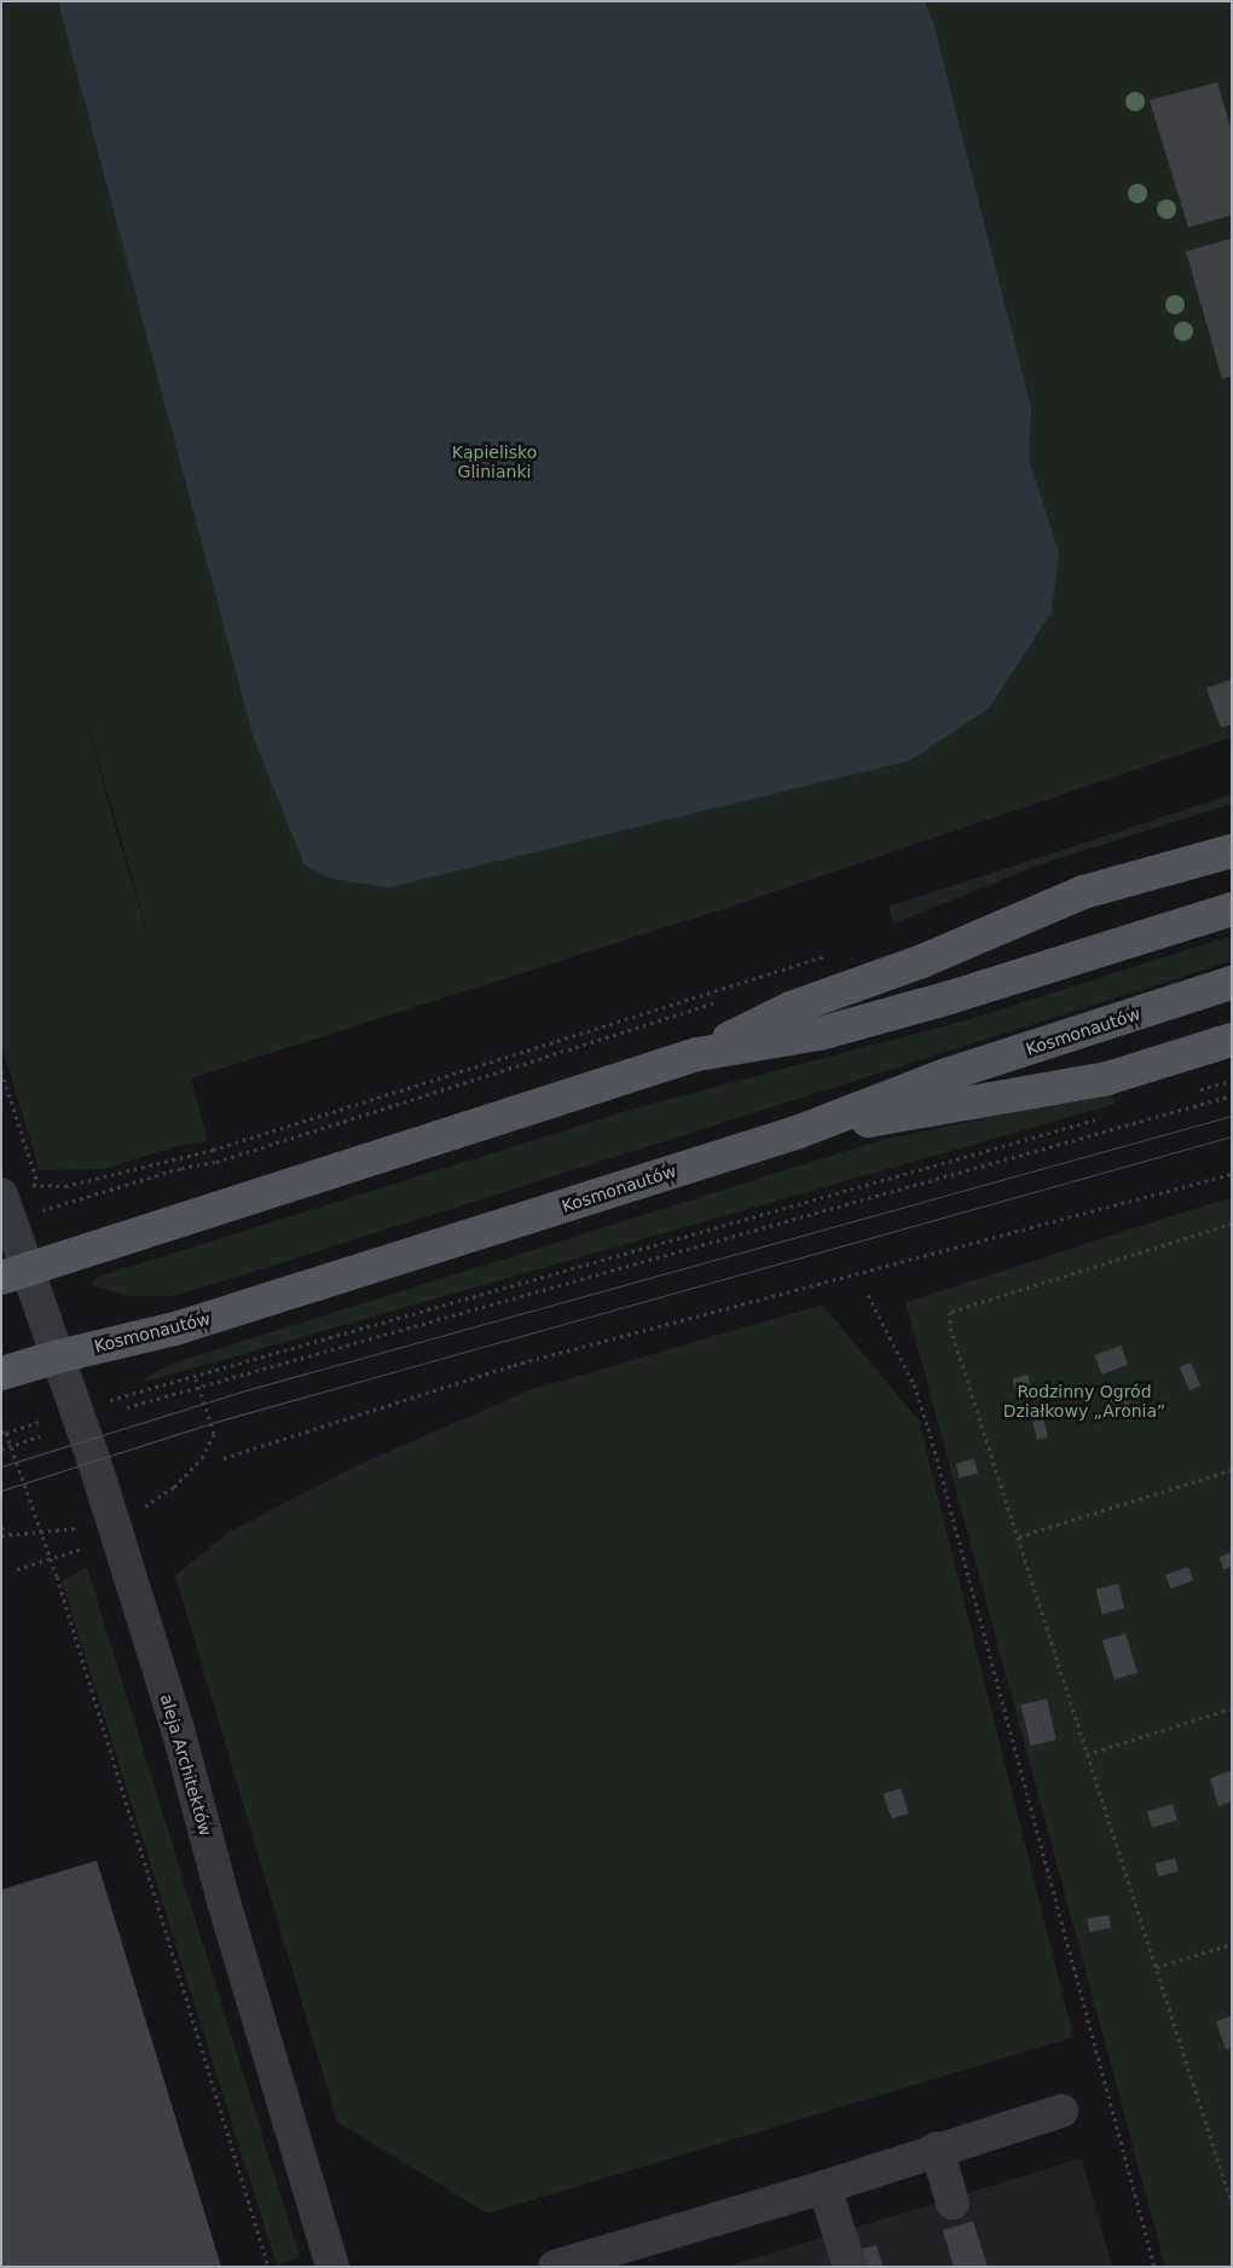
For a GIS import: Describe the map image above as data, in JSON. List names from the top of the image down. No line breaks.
{"streets":{"main road":["Kosmonautów"],"street":["aleja Architektów"]},"crossings":[["Kosmonautów","aleja Architektów"]],"parks":["Kąpielisko Glinianki","Rodzinny Ogród Działkowy „Aronia”"]}
